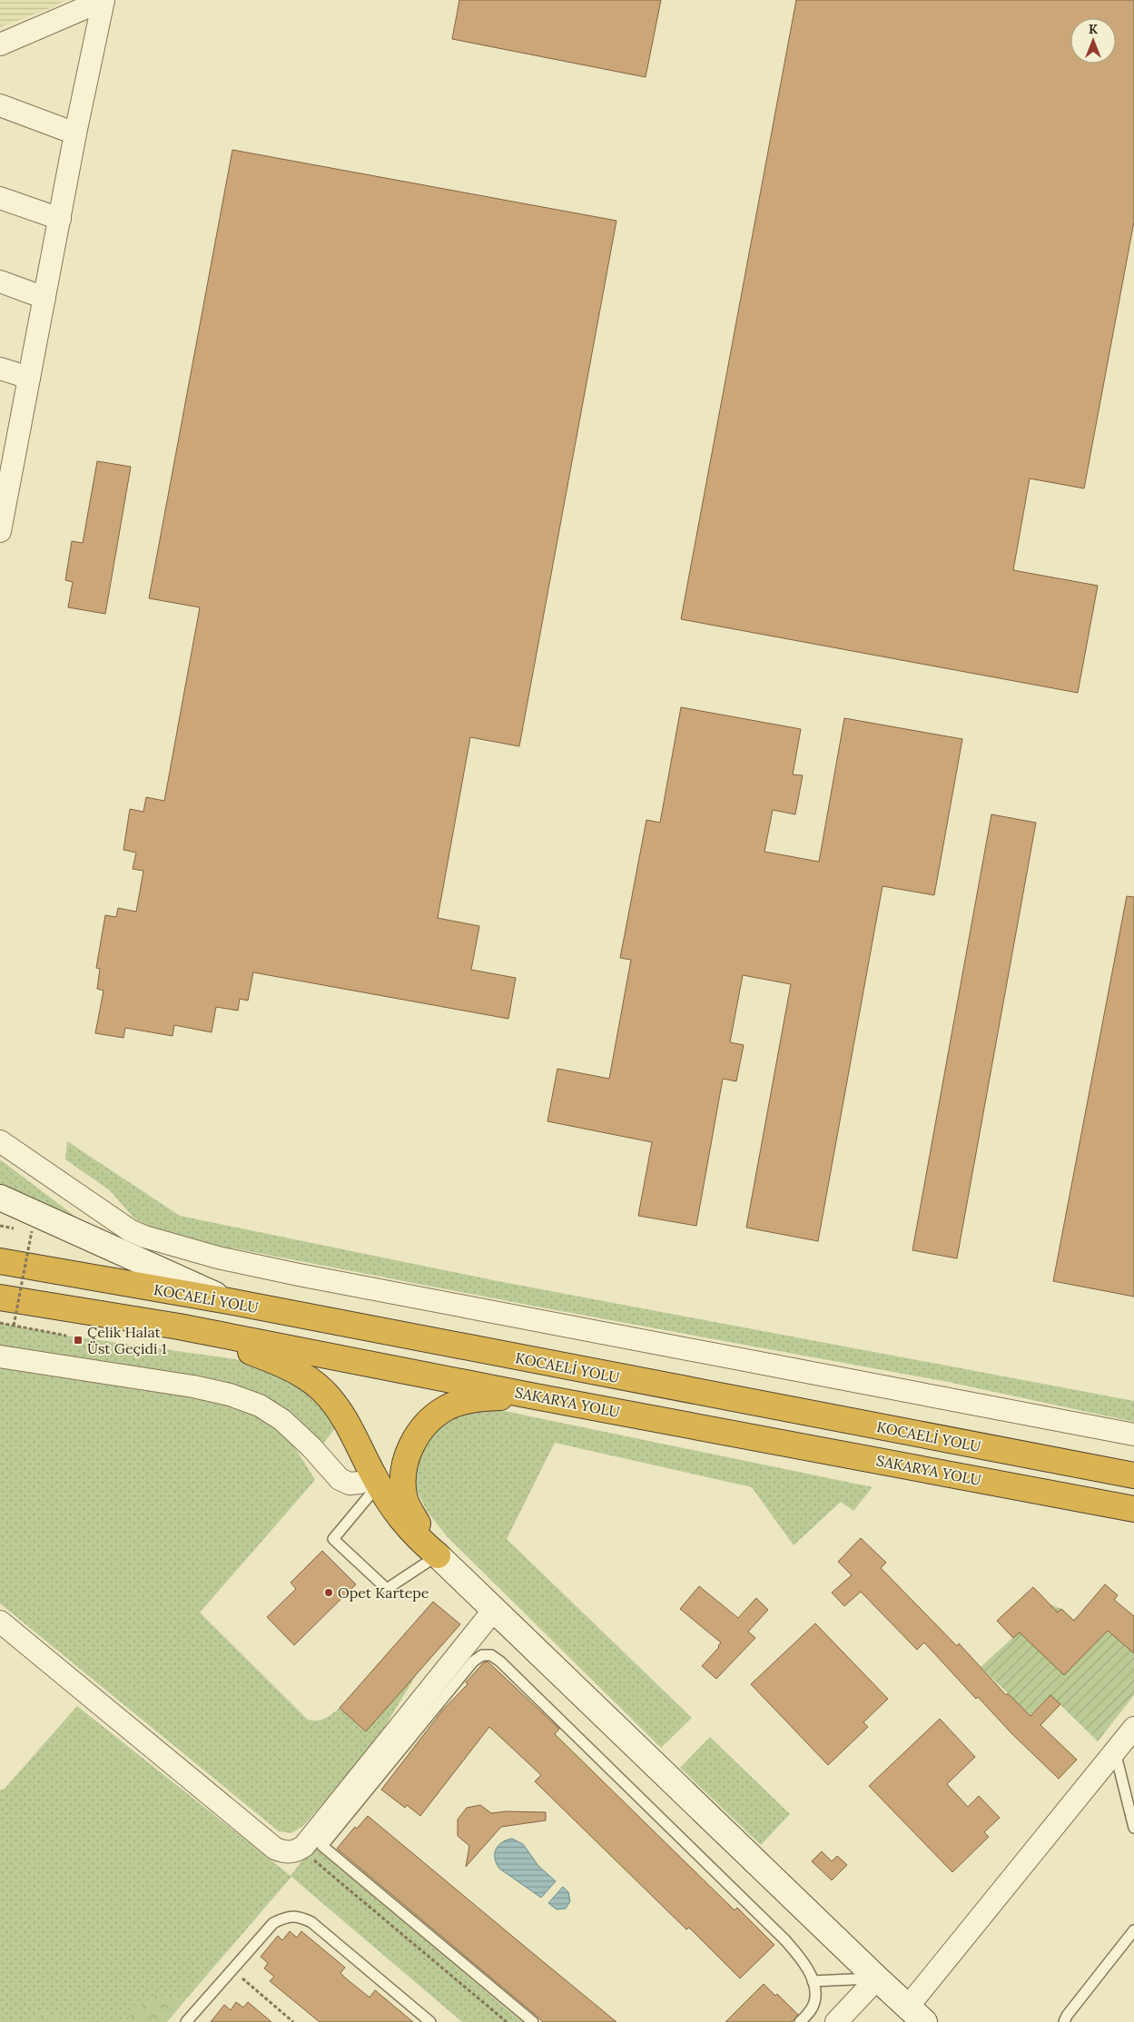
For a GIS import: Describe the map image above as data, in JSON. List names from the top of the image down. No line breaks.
{"streets":{"highway":["KOCAELİ YOLU","SAKARYA YOLU"]},"places":{"transit":["Çelik Halat Üst Geçidi 1"],"other":["Opet Kartepe"]},"north":"top"}
